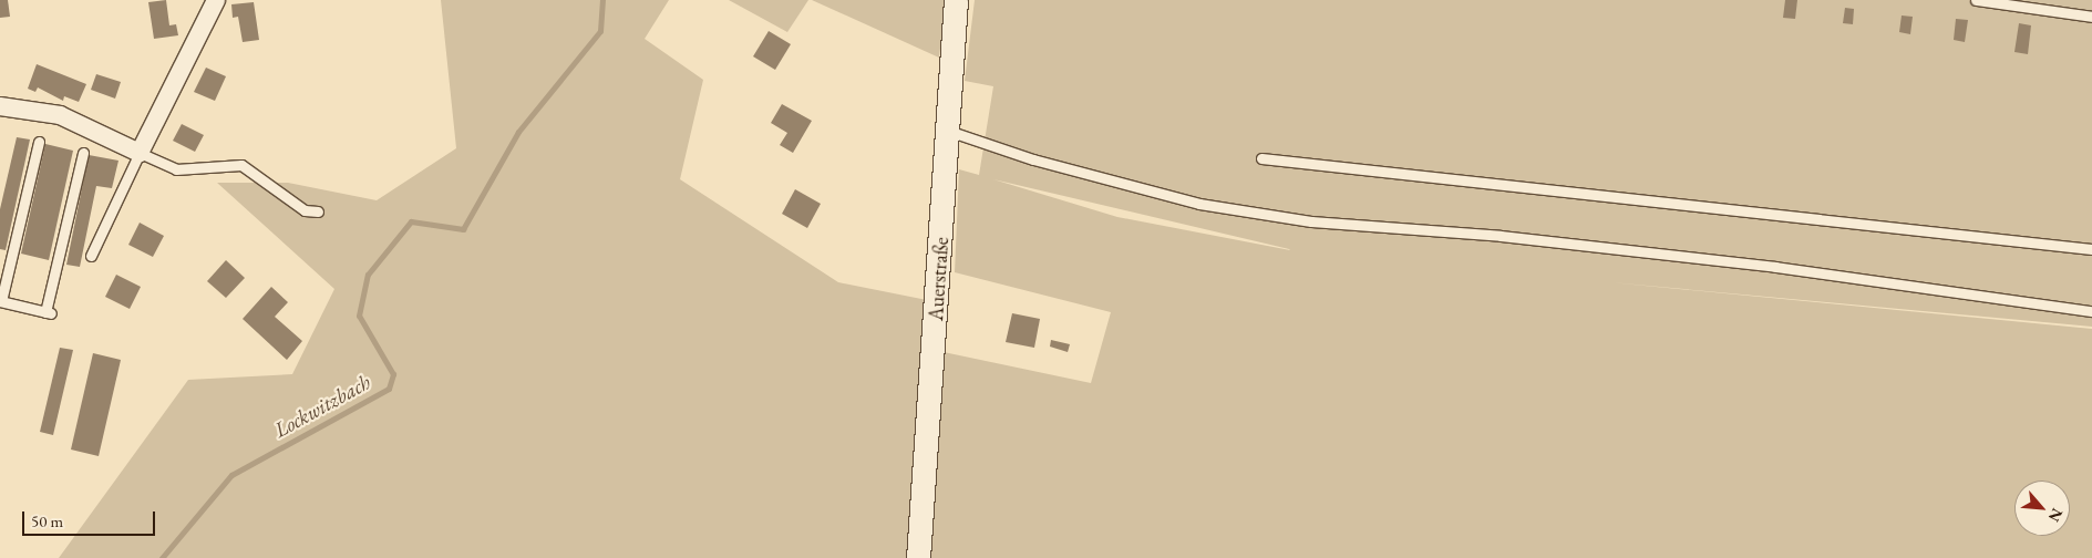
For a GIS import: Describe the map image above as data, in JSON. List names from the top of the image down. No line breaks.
{"streets":{"street":["Auerstraße"]},"water":["Lockwitzbach"],"scale_bar":"50 m","north":"bottom right"}
